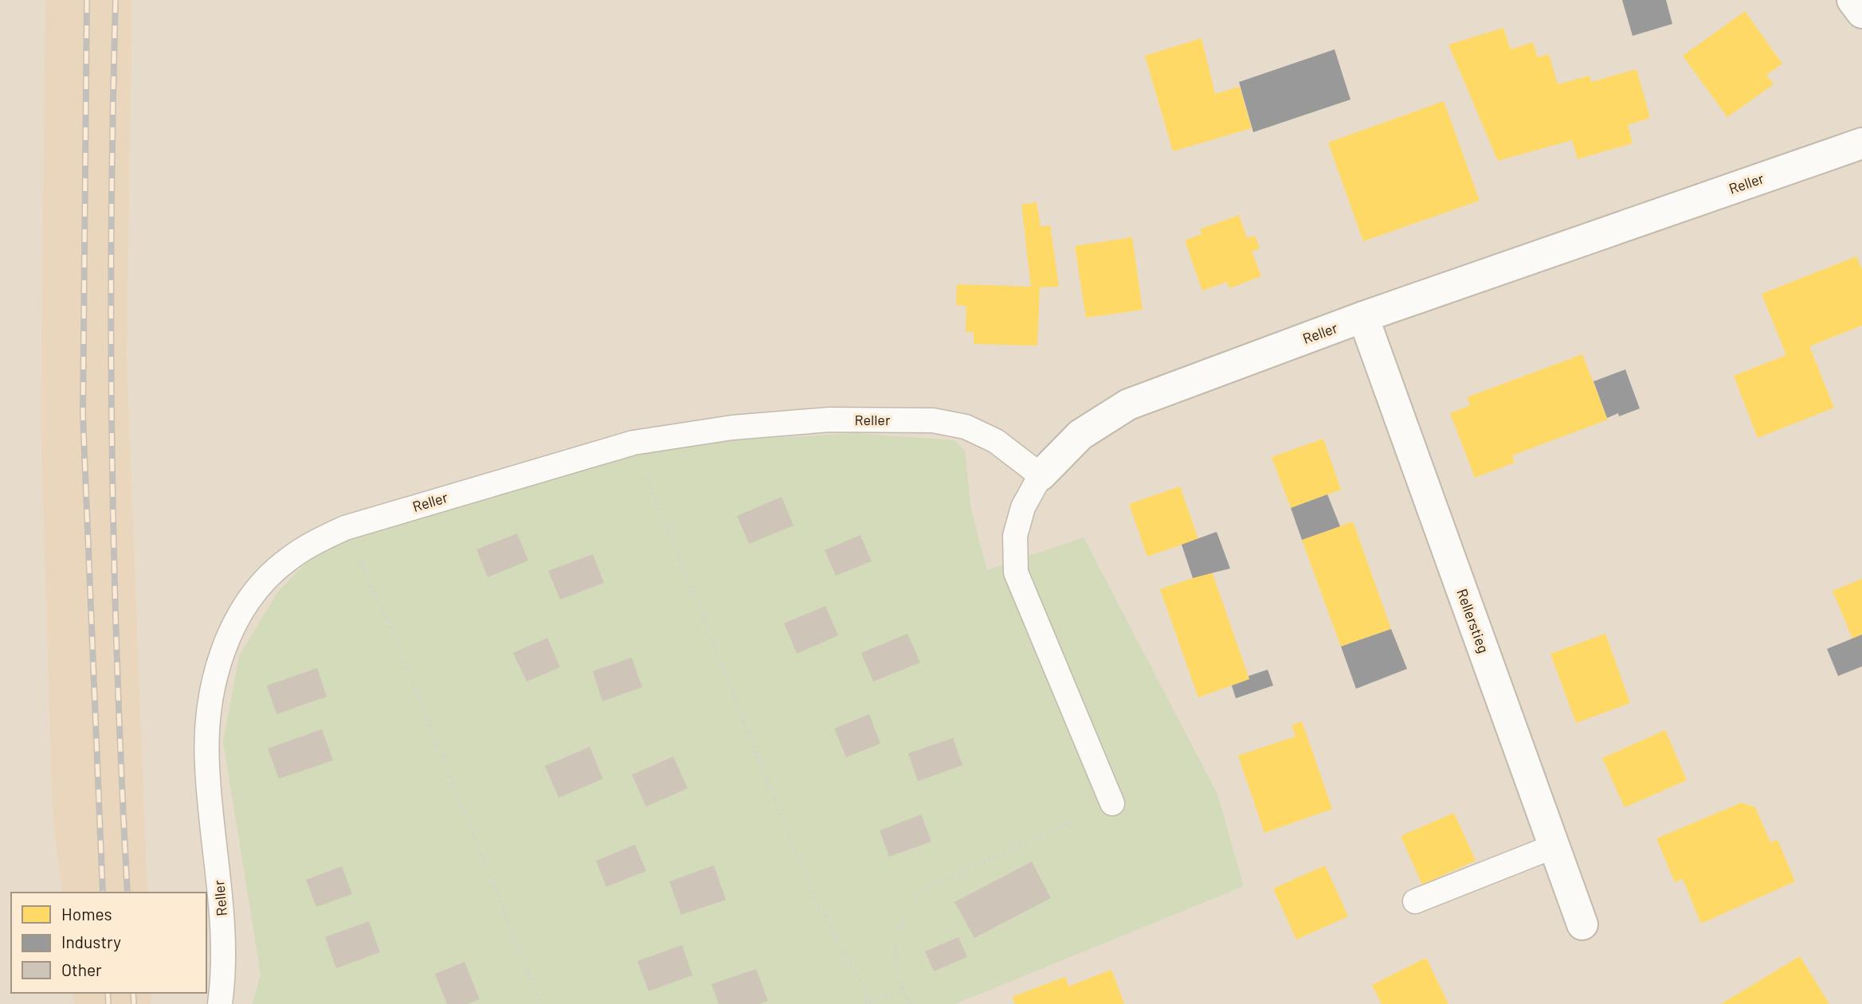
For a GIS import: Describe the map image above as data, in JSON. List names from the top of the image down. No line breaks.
{"streets":{"street":["Reller","Rellerstieg"]},"crossings":[["Reller","Rellerstieg"]],"legend":["Homes","Industry","Other"]}
